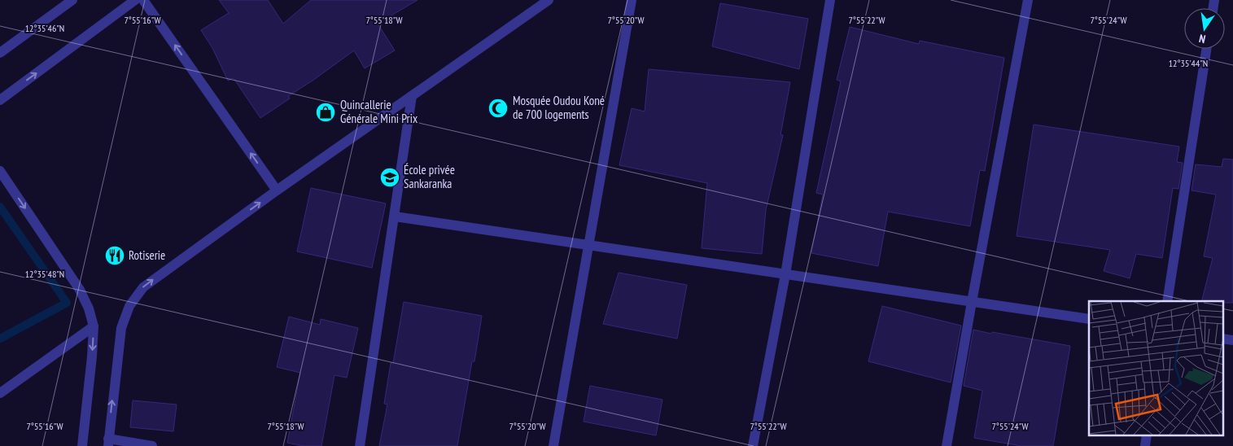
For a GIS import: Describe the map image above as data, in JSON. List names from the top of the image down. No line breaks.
{"places":{"mosque":["Mosquée Oudou Koné de 700 logements"],"shop":["Quincallerie Générale Mini Prix"],"school or university":["École privée Sankaranka"],"restaurant":["Rotiserie"]},"north":"bottom","coordinates":["7°55'16\"W","7°55'18\"W","7°55'20\"W","7°55'22\"W","7°55'24\"W","12°35'46\"N","12°35'44\"N","12°35'48\"N"]}
